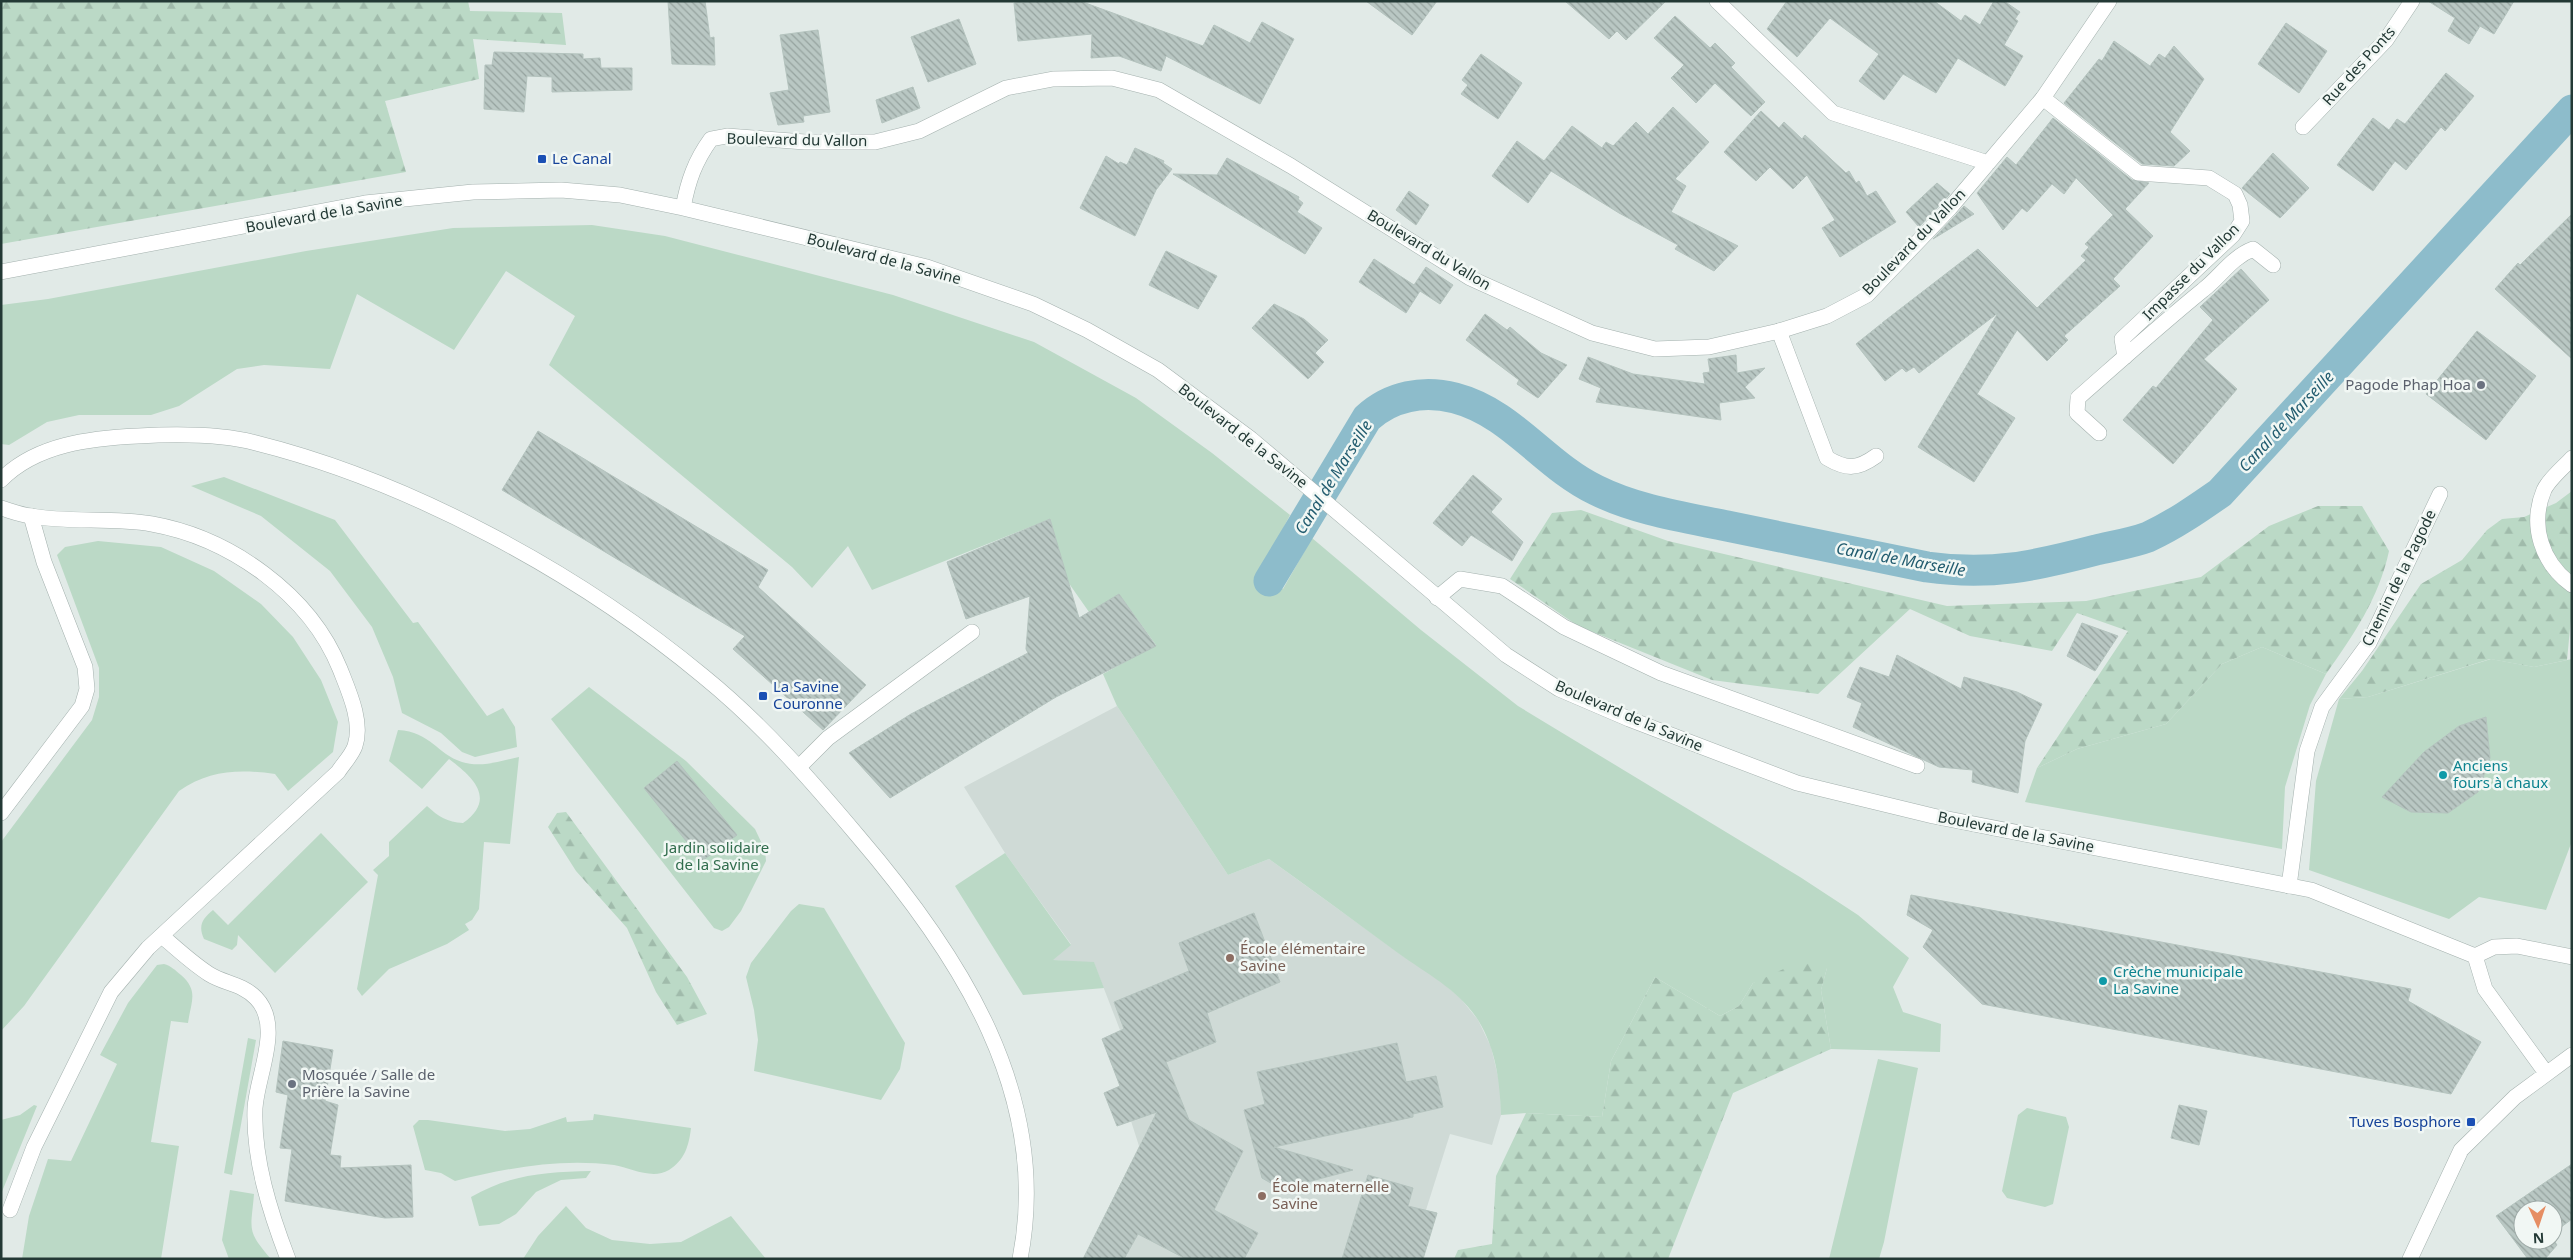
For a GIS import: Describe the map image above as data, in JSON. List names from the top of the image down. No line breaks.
{"streets":{"street":["Rue des Ponts","Boulevard du Vallon","Boulevard de la Savine","Impasse du Vallon","Chemin de la Pagode"]},"crossings":[["Boulevard du Vallon","Boulevard de la Savine"],["Boulevard du Vallon","Impasse du Vallon"],["Boulevard de la Savine","Chemin de la Pagode"]],"water":["Canal de Marseille"],"parks":["Jardin solidaire de la Savine"],"places":{"transit":["Le Canal","La Savine Couronne","Tuves Bosphore"],"other":["Pagode Phap Hoa","Anciens fours à chaux","École élémentaire Savine","Crèche municipale La Savine","Mosquée / Salle de Prière la Savine","École maternelle Savine"]},"north":"bottom"}
